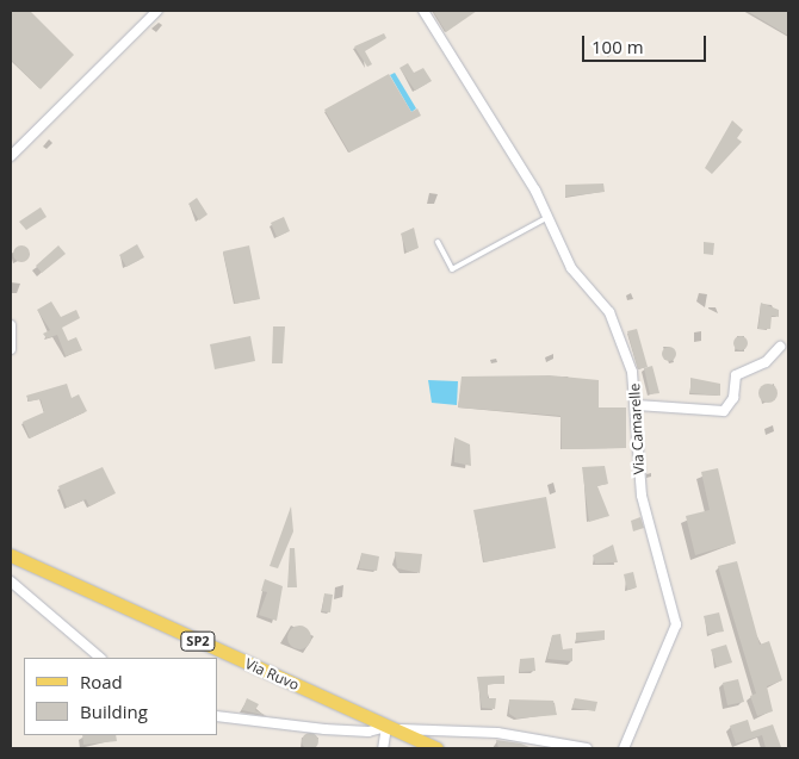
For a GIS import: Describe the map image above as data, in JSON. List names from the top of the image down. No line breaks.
{"streets":{"main road":["SP2","Via Ruvo"],"street":["Via Camarelle"]},"legend":["Road","Building"],"scale_bar":"100 m"}
